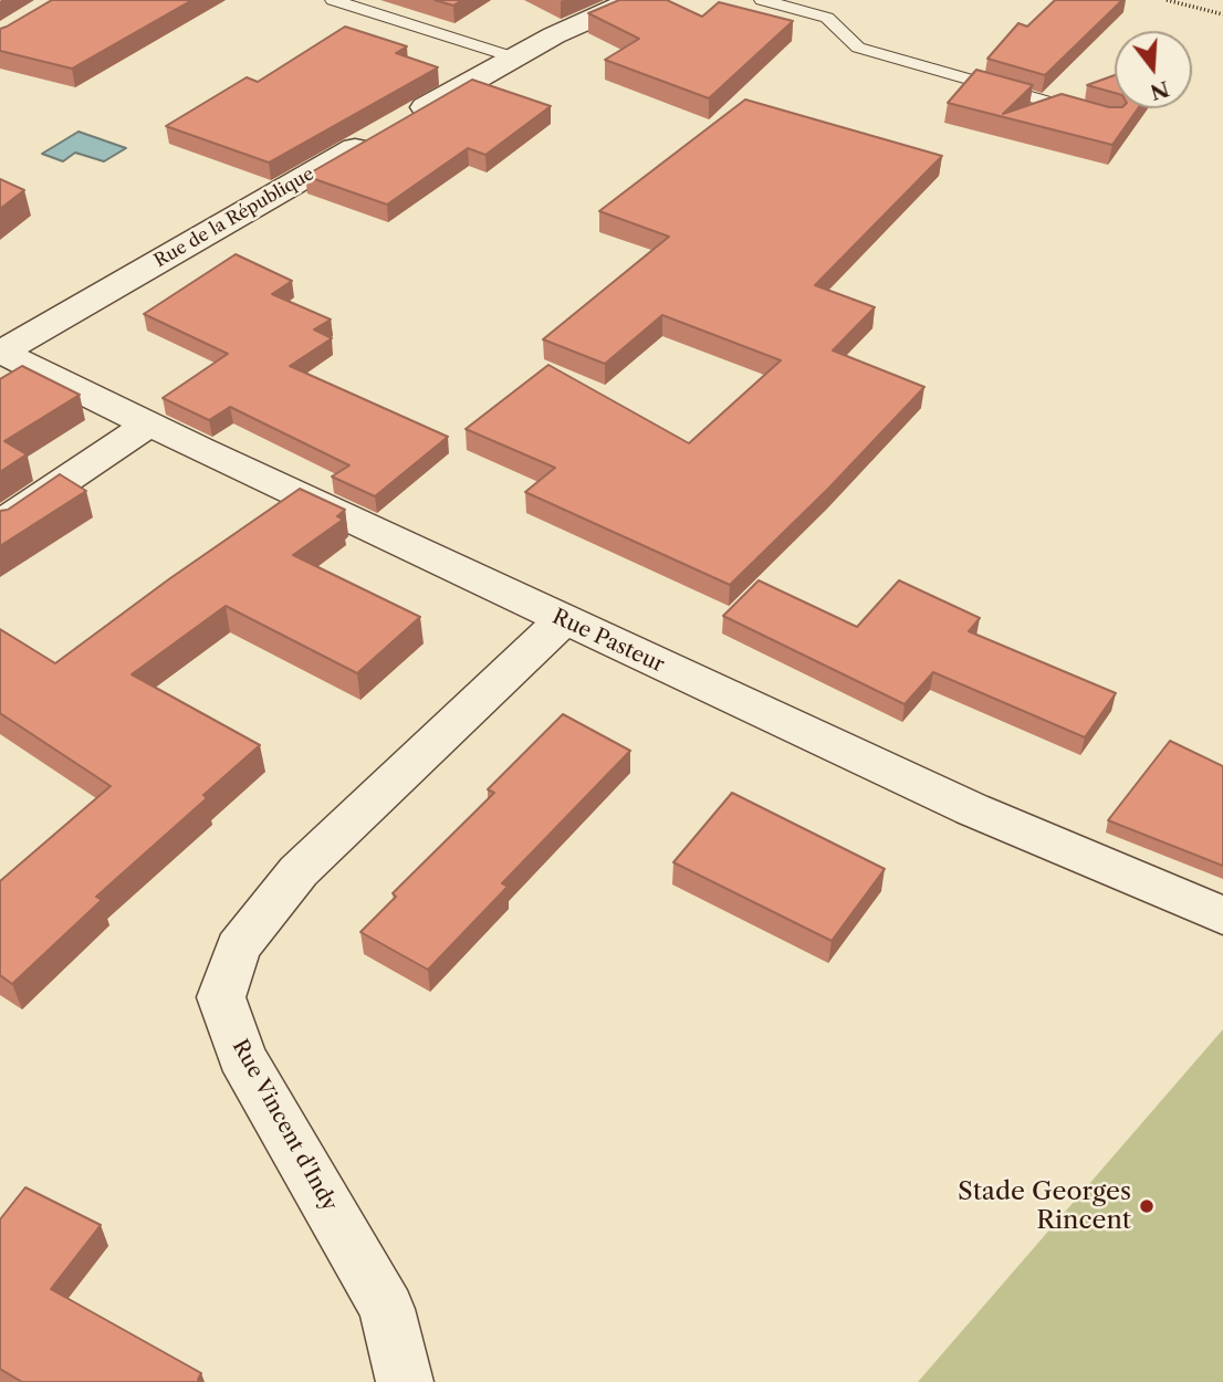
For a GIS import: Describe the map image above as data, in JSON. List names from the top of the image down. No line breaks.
{"streets":{"street":["Rue de la République","Rue Pasteur","Rue Vincent d'Indy"]},"crossings":[["Rue de la République","Rue Pasteur"],["Rue Pasteur","Rue Vincent d'Indy"]],"places":["Stade Georges Rincent"],"north":"bottom"}
